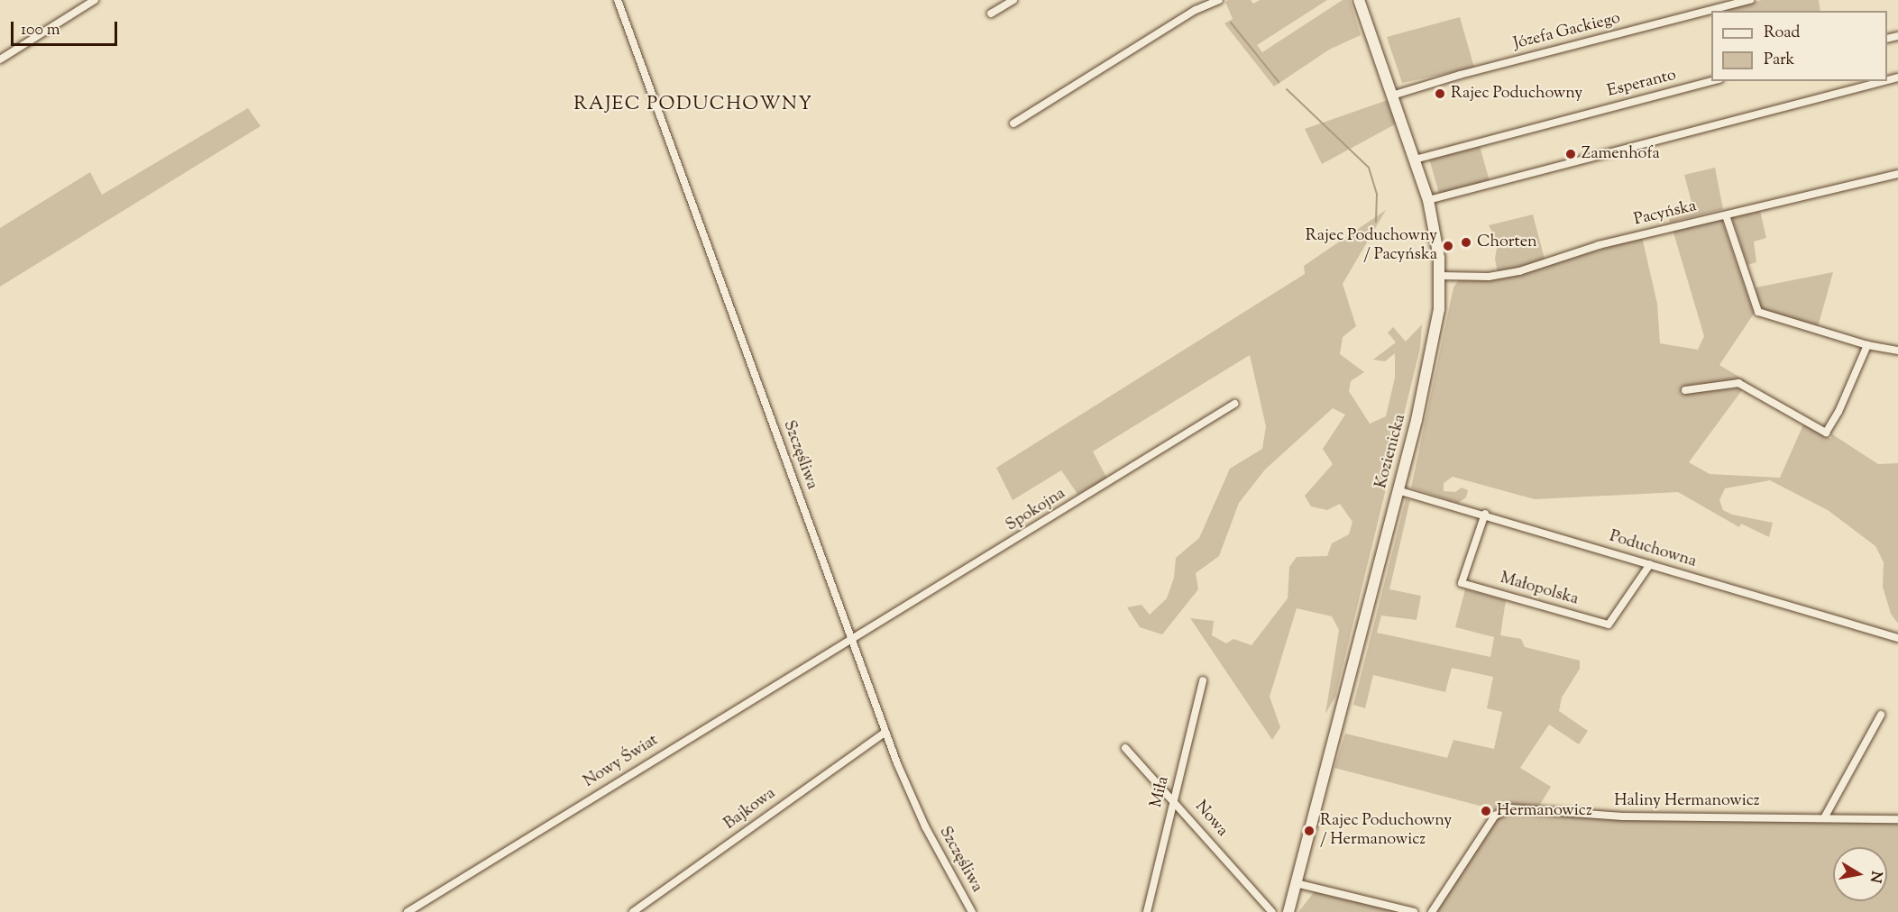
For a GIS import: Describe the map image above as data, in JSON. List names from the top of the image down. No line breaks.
{"streets":{"main road":["Kozienicka"],"street":["Józefa Gackiego","Esperanto","Pacyńska","Szczęśliwa","Spokojna","Poduchowna","Małopolska","Nowy Świat","Miła","Haliny Hermanowicz","Bajkowa","Nowa"]},"crossings":[["Józefa Gackiego","Kozienicka"],["Esperanto","Kozienicka"],["Pacyńska","Kozienicka"],["Kozienicka","Poduchowna"],["Szczęśliwa","Spokojna"],["Szczęśliwa","Nowy Świat"],["Szczęśliwa","Bajkowa"],["Spokojna","Nowy Świat"],["Poduchowna","Małopolska"],["Miła","Nowa"]],"districts":["RAJEC PODUCHOWNY"],"places":["Rajec Poduchowny","Zamenhofa","Chorten","Rajec Poduchowny / Pacyńska","Hermanowicz","Rajec Poduchowny / Hermanowicz"],"legend":["Road","Park"],"scale_bar":"100 m","north":"right"}
